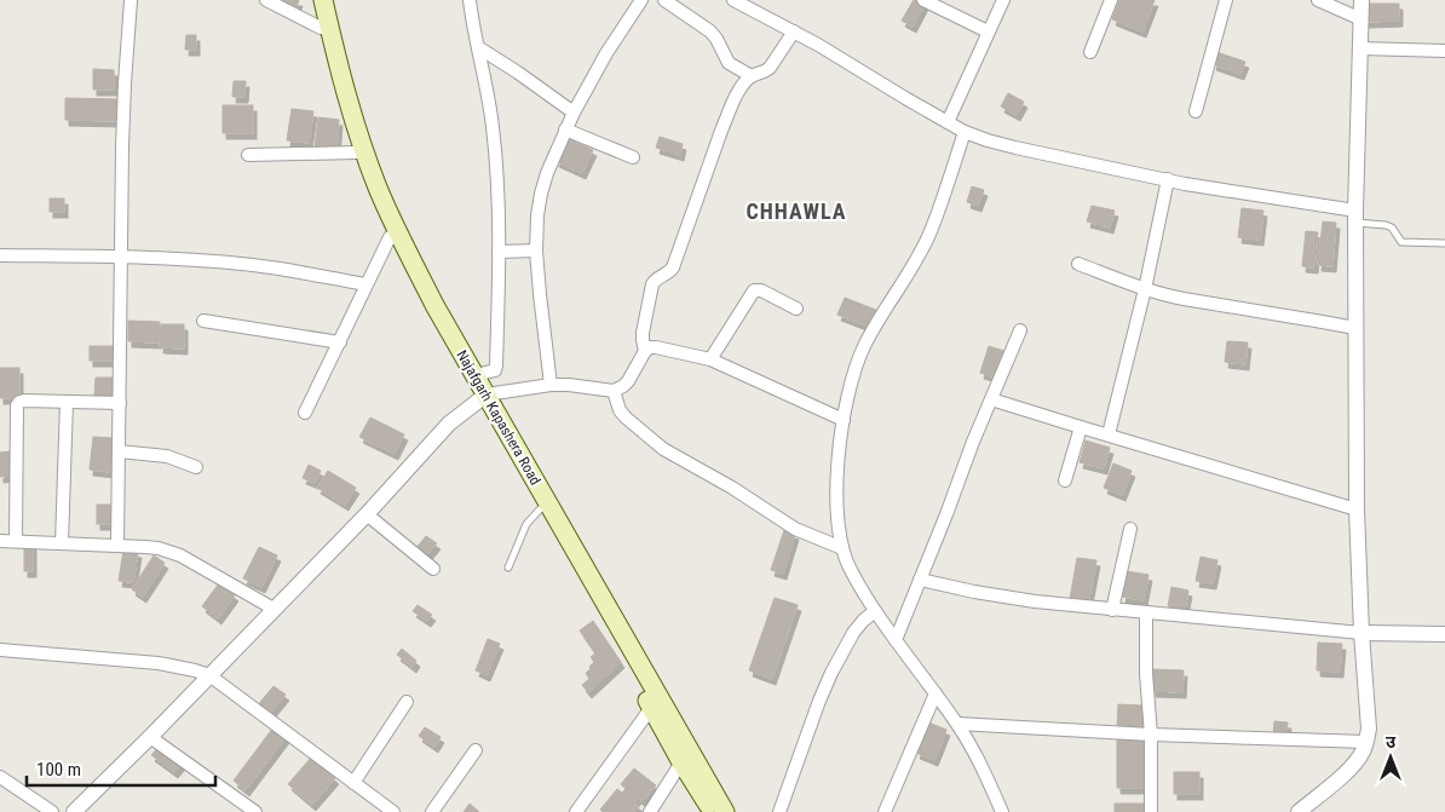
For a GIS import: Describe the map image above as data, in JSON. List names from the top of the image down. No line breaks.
{"streets":{"main road":["Najafgarh Kapashera Road"]},"districts":["CHHAWLA"],"scale_bar":"100 m","north":"top"}
